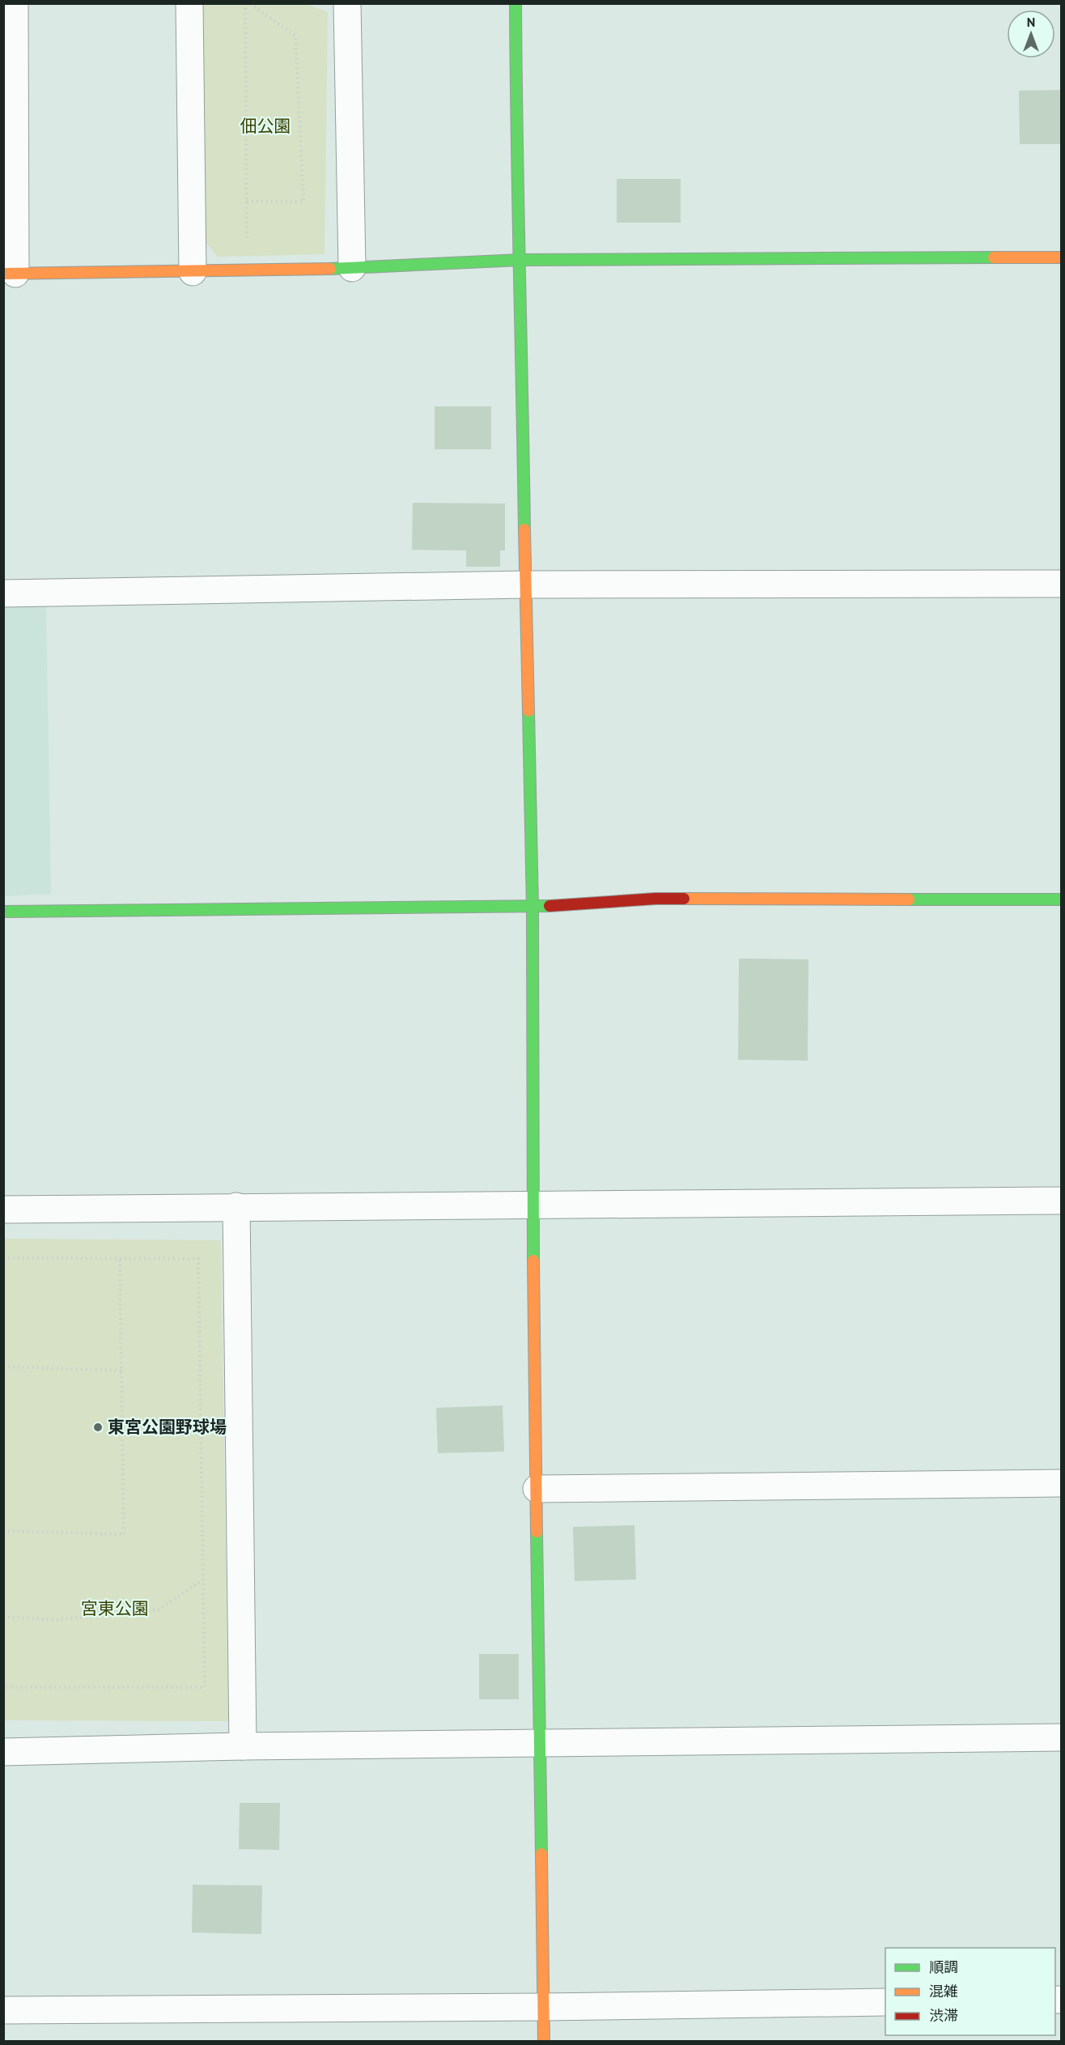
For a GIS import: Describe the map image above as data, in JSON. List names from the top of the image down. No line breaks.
{"parks":["佃公園","宮東公園"],"places":["東宮公園野球場"],"legend":["順調","混雑","渋滞"],"north":"top"}
